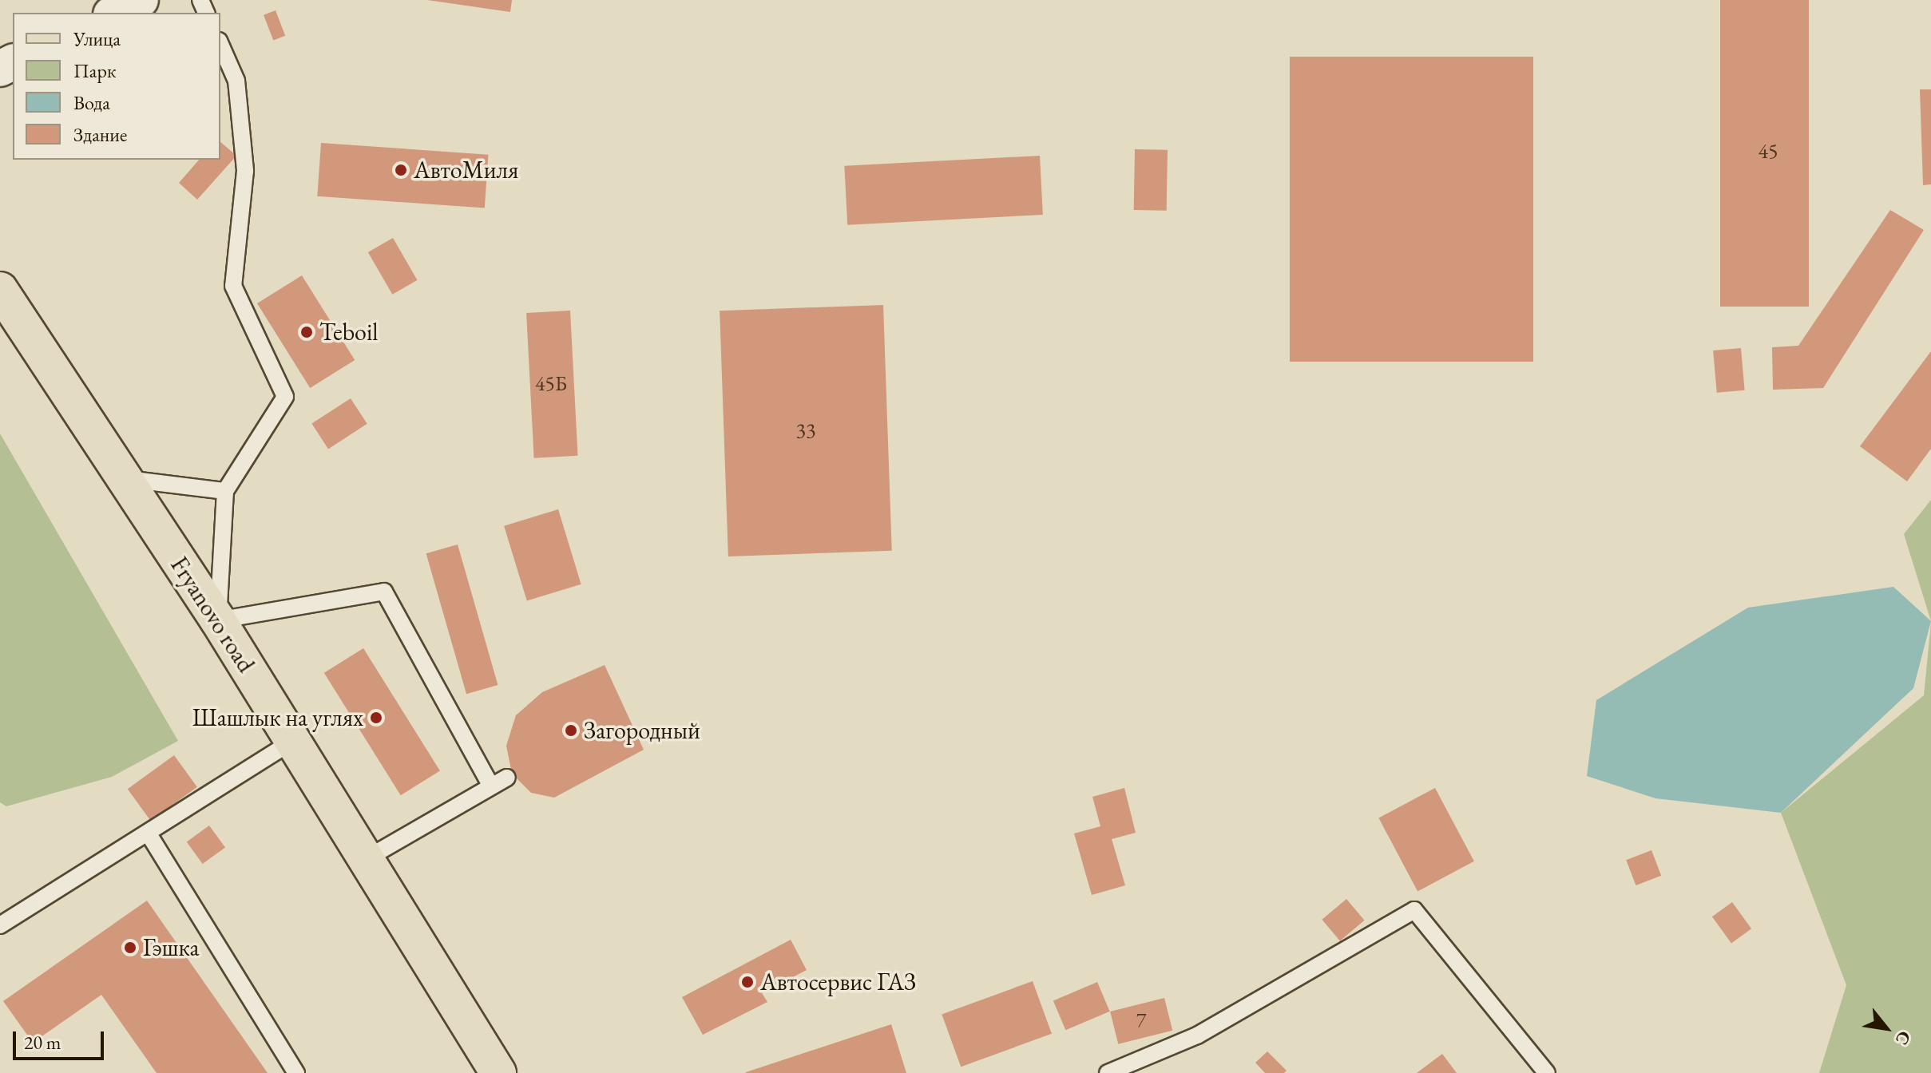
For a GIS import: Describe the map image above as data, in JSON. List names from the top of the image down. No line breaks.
{"streets":{"main road":["Fryanovo road"]},"places":["АвтоМиля","Teboil","Шашлык на углях","Загородный","Гэшка","Автосервис ГАЗ"],"house_numbers":["45","45Б","33","7"],"legend":["Улица","Парк","Вода","Здание"],"scale_bar":"20 m","north":"bottom right"}
